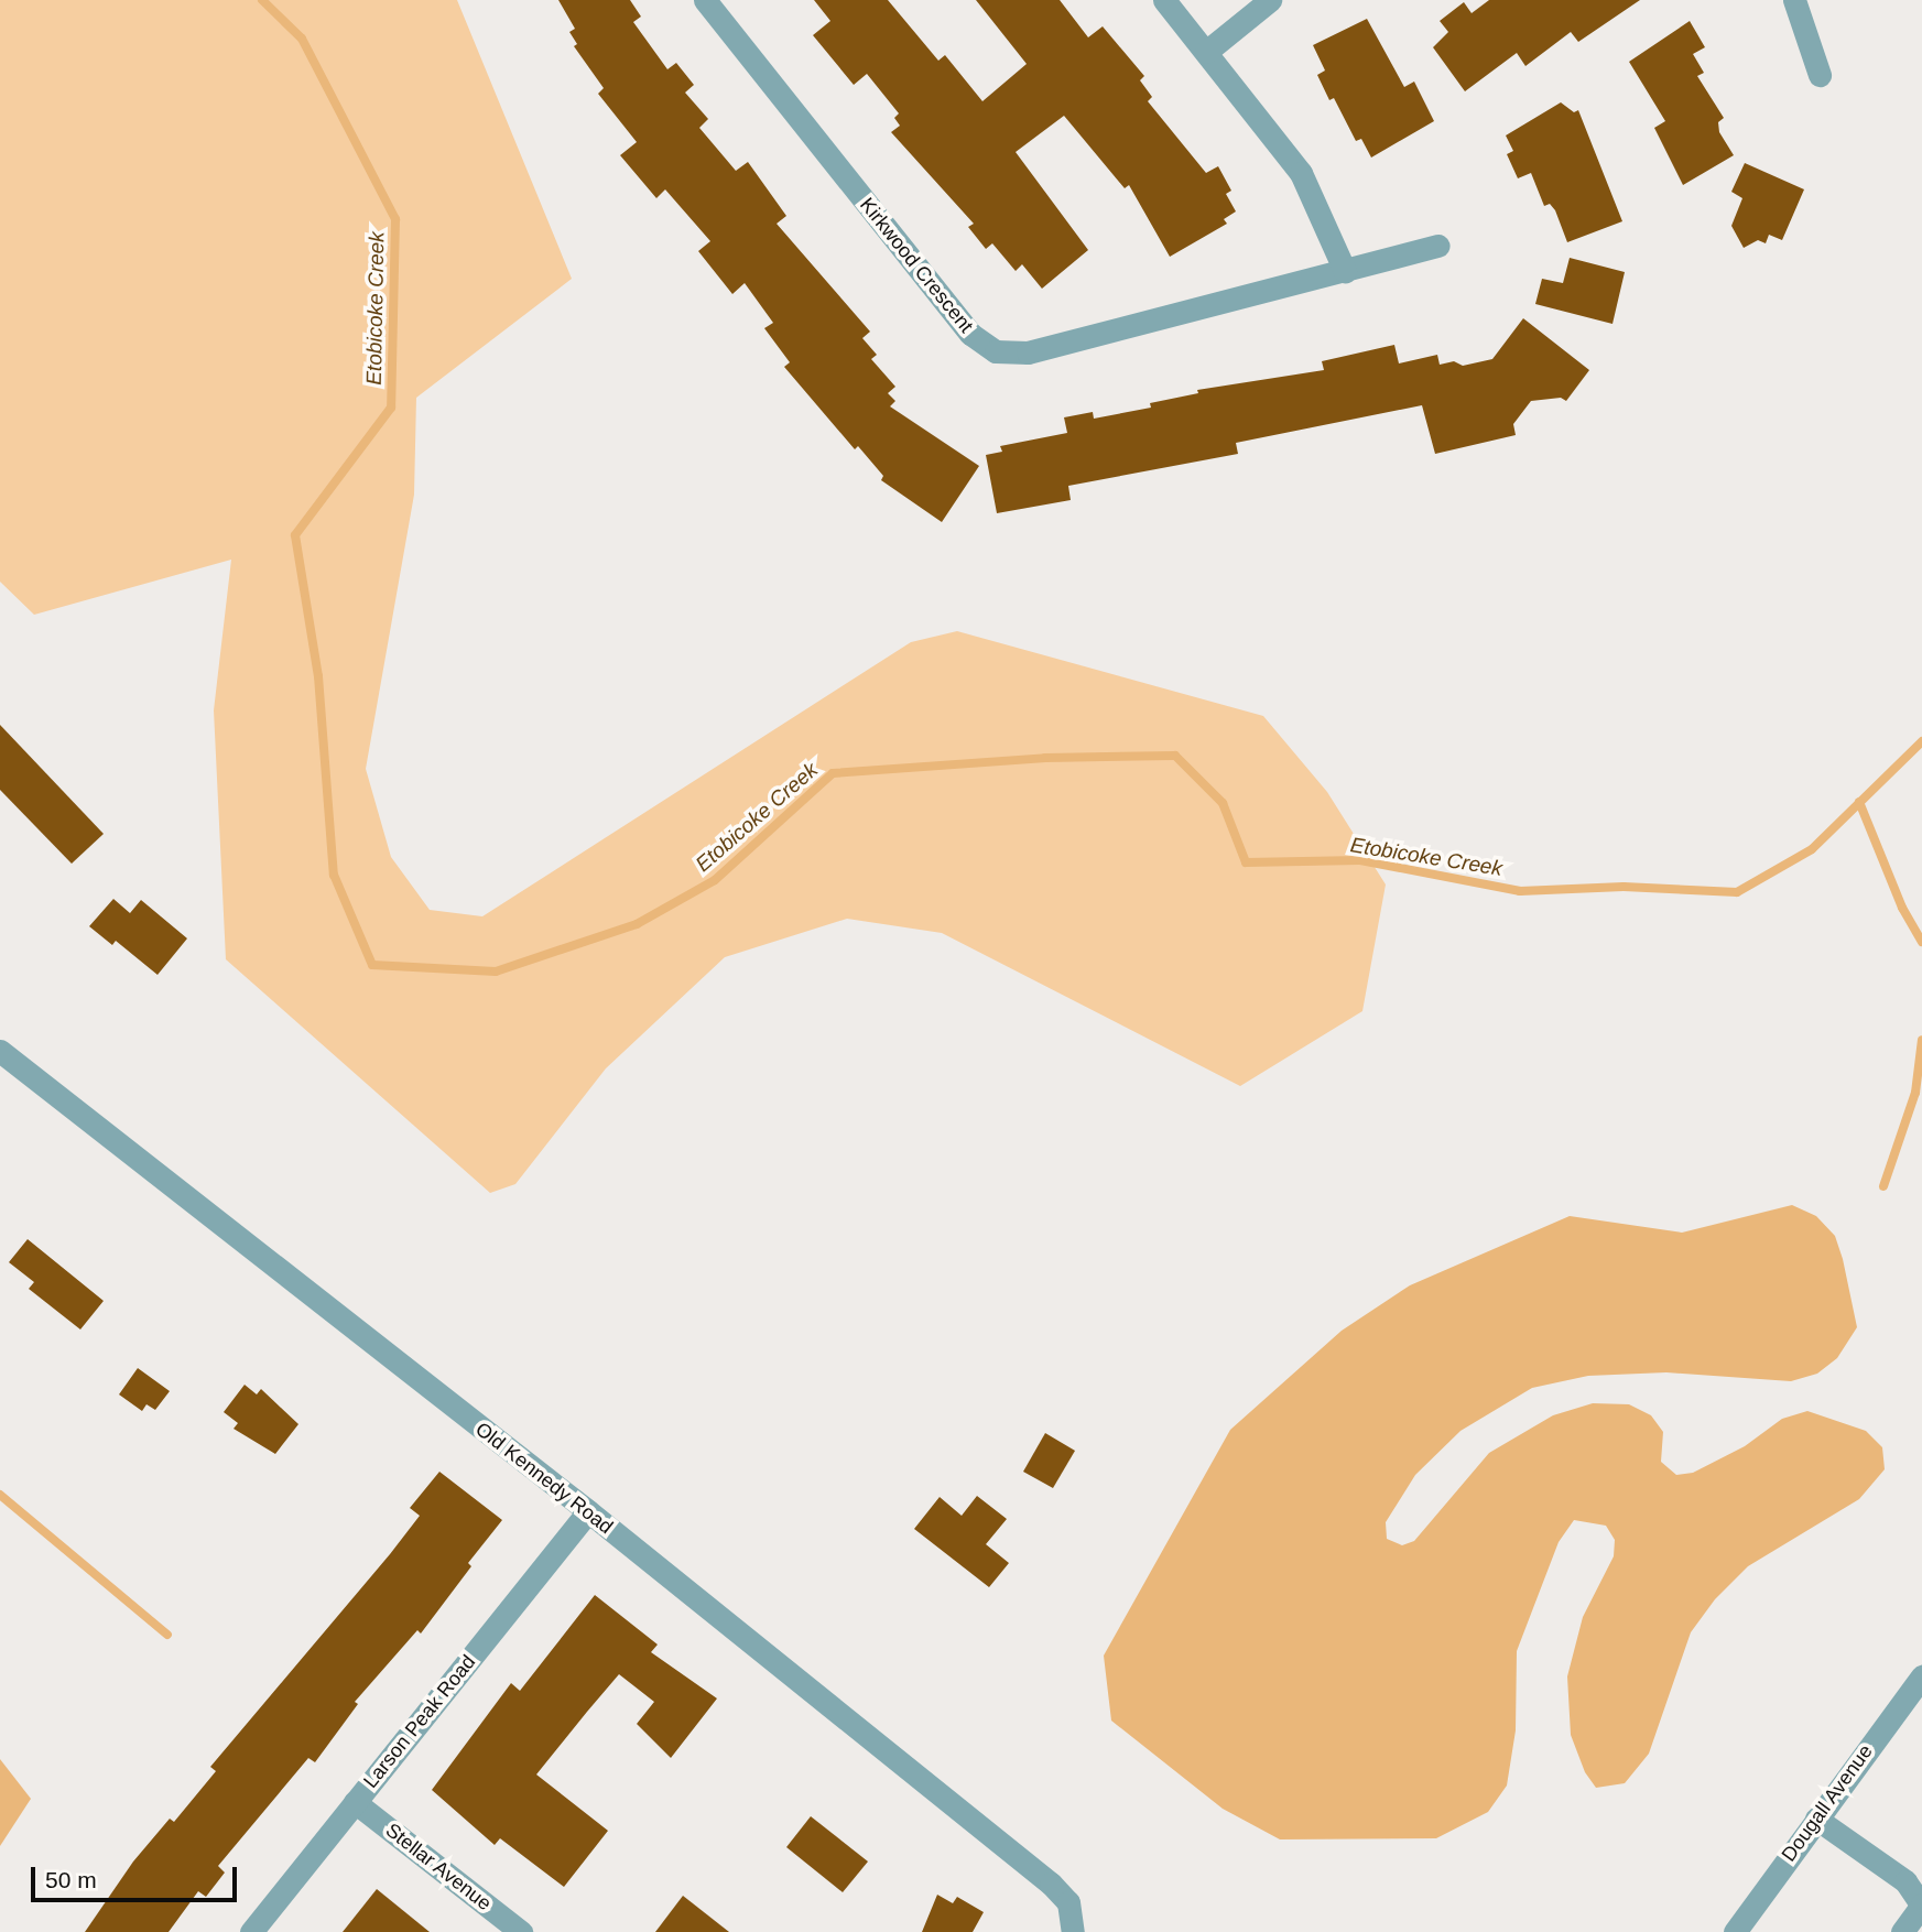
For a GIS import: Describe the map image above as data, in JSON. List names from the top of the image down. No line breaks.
{"streets":{"street":["Kirkwood Crescent","Old Kennedy Road","Larson Peak Road","Dougall Avenue","Stellar Avenue"]},"crossings":[["Old Kennedy Road","Larson Peak Road"],["Larson Peak Road","Stellar Avenue"]],"water":["Etobicoke Creek"],"scale_bar":"50 m"}
